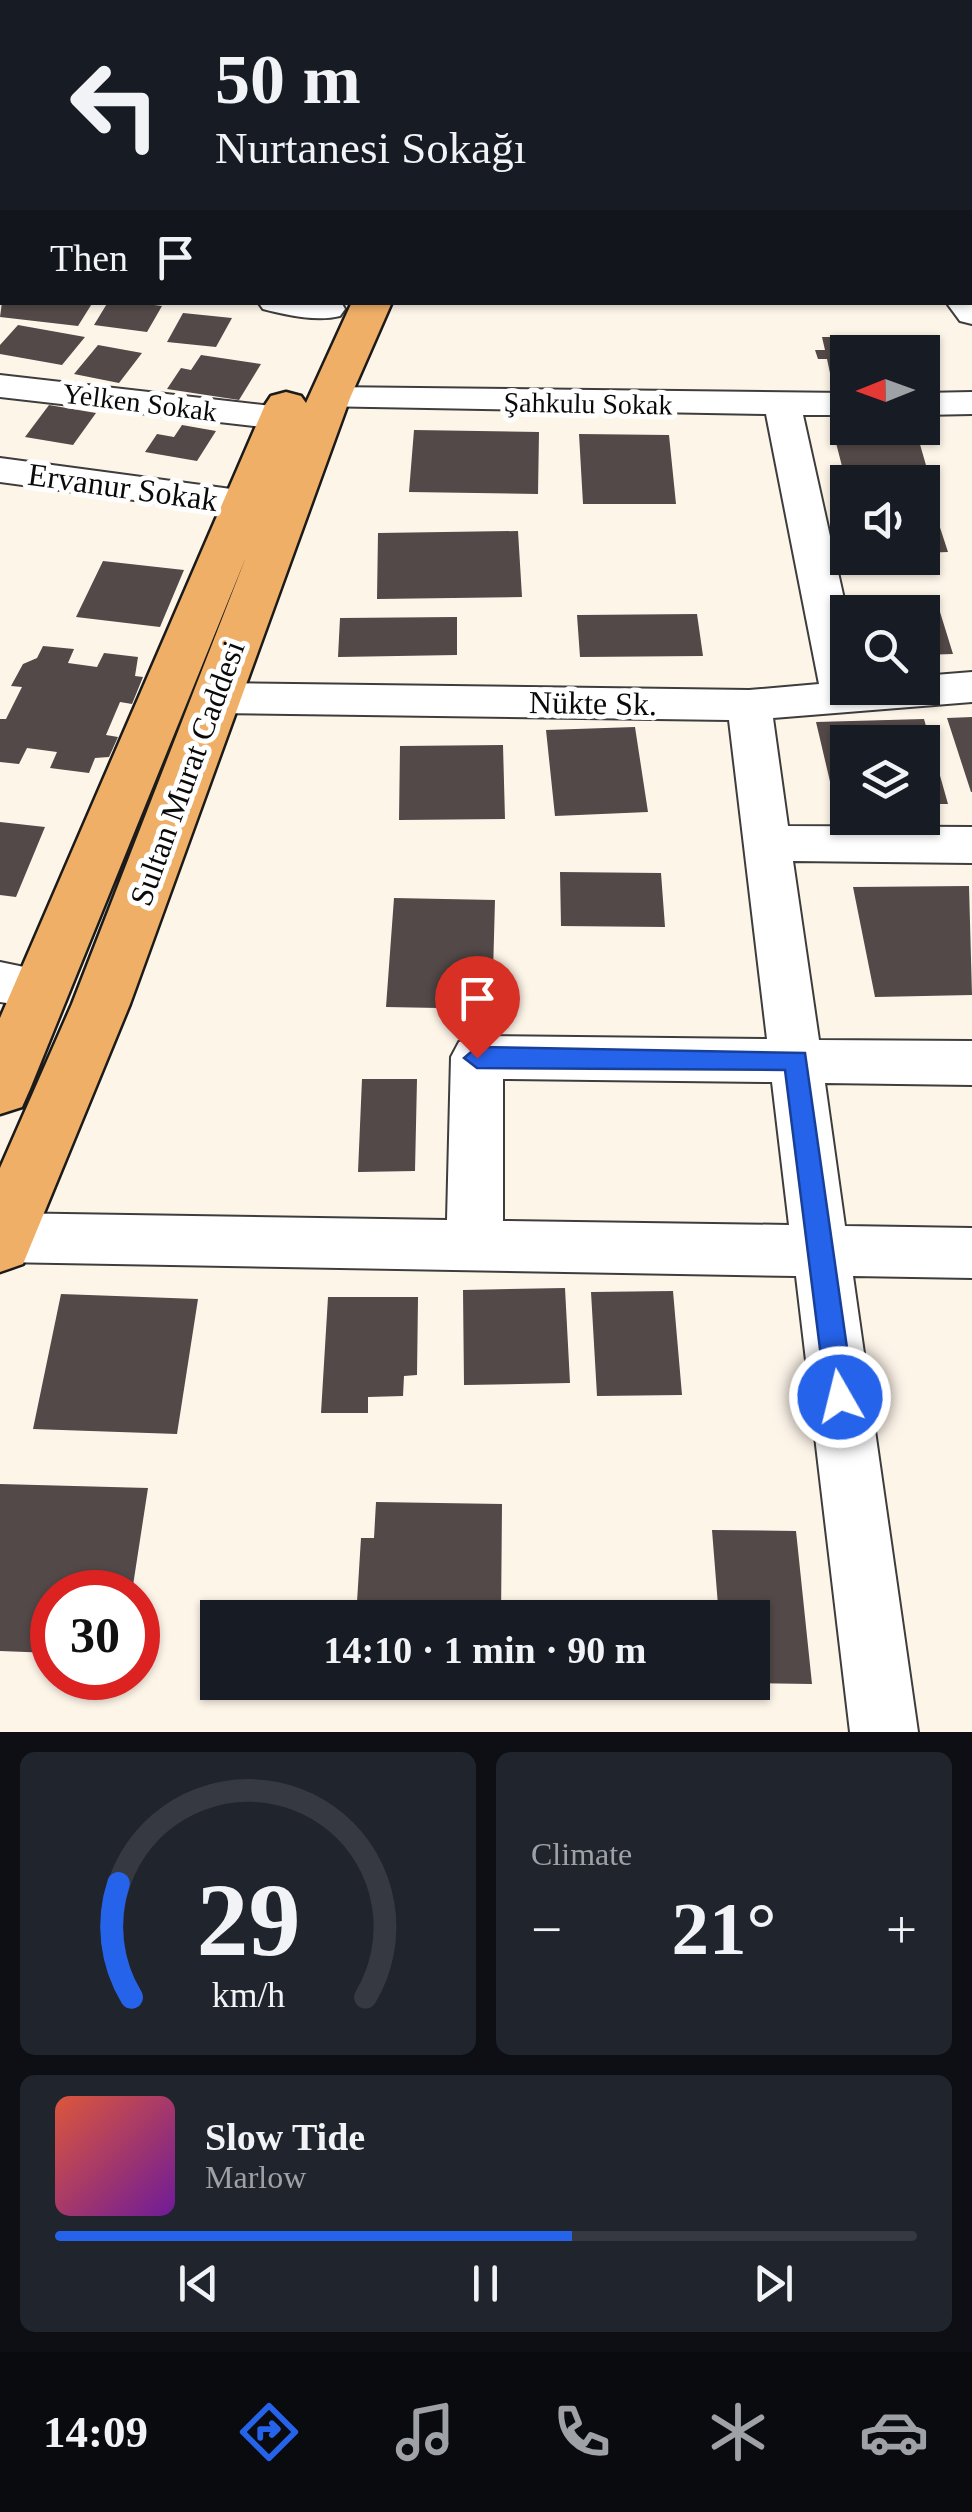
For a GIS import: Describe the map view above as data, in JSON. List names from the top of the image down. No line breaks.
{"streets":{"main road":["Sultan Murat Caddesi"],"street":["Yelken Sokak","Şahkulu Sokak","Ervanur Sokak","Nükte Sk."]},"crossings":[["Yelken Sokak","Sultan Murat Caddesi"],["Şahkulu Sokak","Sultan Murat Caddesi"],["Ervanur Sokak","Sultan Murat Caddesi"],["Nükte Sk.","Sultan Murat Caddesi"]],"north":"left","page":{"turn":["50 m","Nurtanesi Sokağı"],"then":"Then","limit":"30","trip":"14:10 · 1 min · 90 m","tile":"Climate","heat":["−","21°","+"],"song":["Slow Tide","Marlow"],"tabs":"14:09","gauge":["29","km/h"]}}
